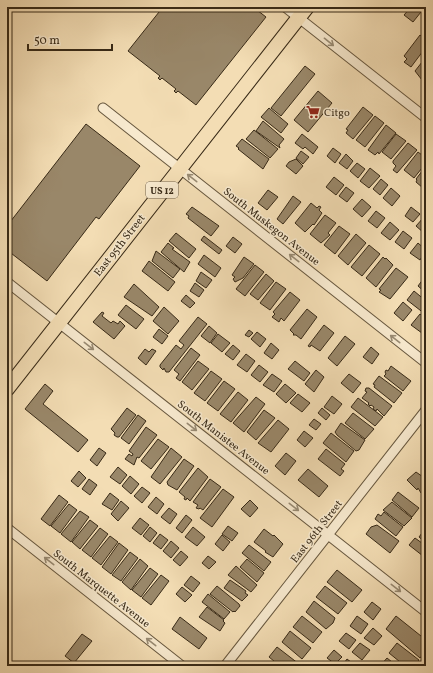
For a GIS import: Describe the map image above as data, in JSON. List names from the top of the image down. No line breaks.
{"streets":{"main road":["US 12","East 95th Street"],"street":["South Muskegon Avenue","South Manistee Avenue","East 96th Street","South Marquette Avenue"]},"crossings":[["South Muskegon Avenue","East 95th Street"],["East 95th Street","South Manistee Avenue"],["South Manistee Avenue","East 96th Street"]],"one_way":["South Muskegon Avenue","South Manistee Avenue","South Marquette Avenue"],"places":{"supermarket":["Citgo"]},"scale_bar":"50 m"}
